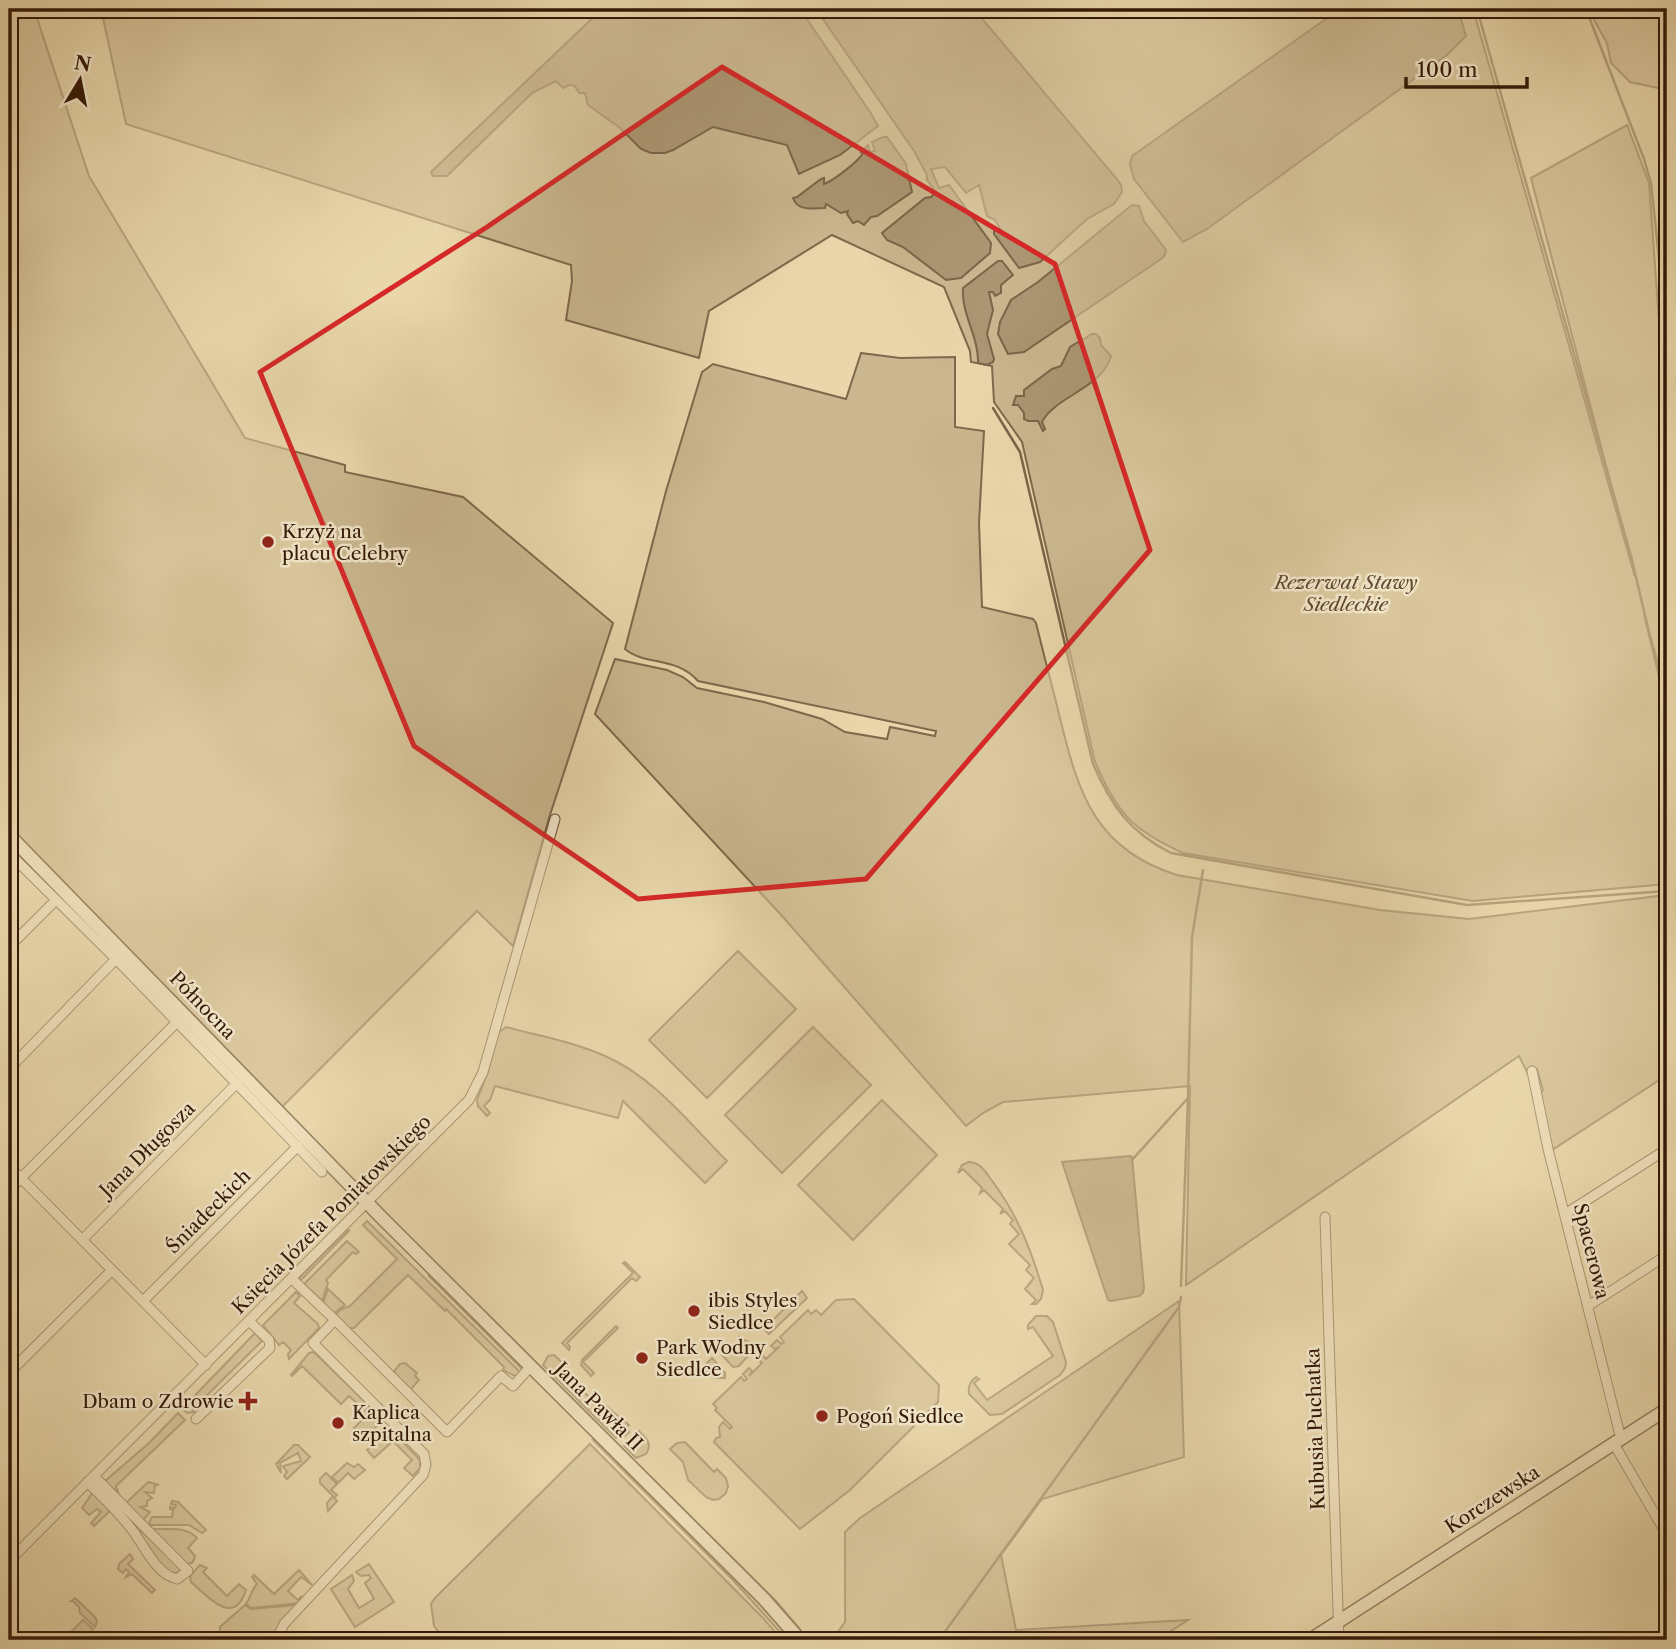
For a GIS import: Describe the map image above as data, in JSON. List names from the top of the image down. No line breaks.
{"streets":{"main road":["Północna","Jana Pawła II","Korczewska"],"street":["Jana Długosza","Śniadeckich","Księcia Józefa Poniatowskiego","Spacerowa","Kubusia Puchatka"]},"crossings":[["Północna","Jana Długosza"],["Północna","Śniadeckich"],["Północna","Księcia Józefa Poniatowskiego"],["Północna","Jana Pawła II"],["Księcia Józefa Poniatowskiego","Jana Pawła II"],["Spacerowa","Korczewska"],["Kubusia Puchatka","Korczewska"]],"parks":["Rezerwat Stawy Siedleckie"],"places":{"other":["Krzyż na placu Celebry","ibis Styles Siedlce","Park Wodny Siedlce","Pogoń Siedlce","Kaplica szpitalna"],"health":["Dbam o Zdrowie"]},"scale_bar":"100 m","north":"top"}
